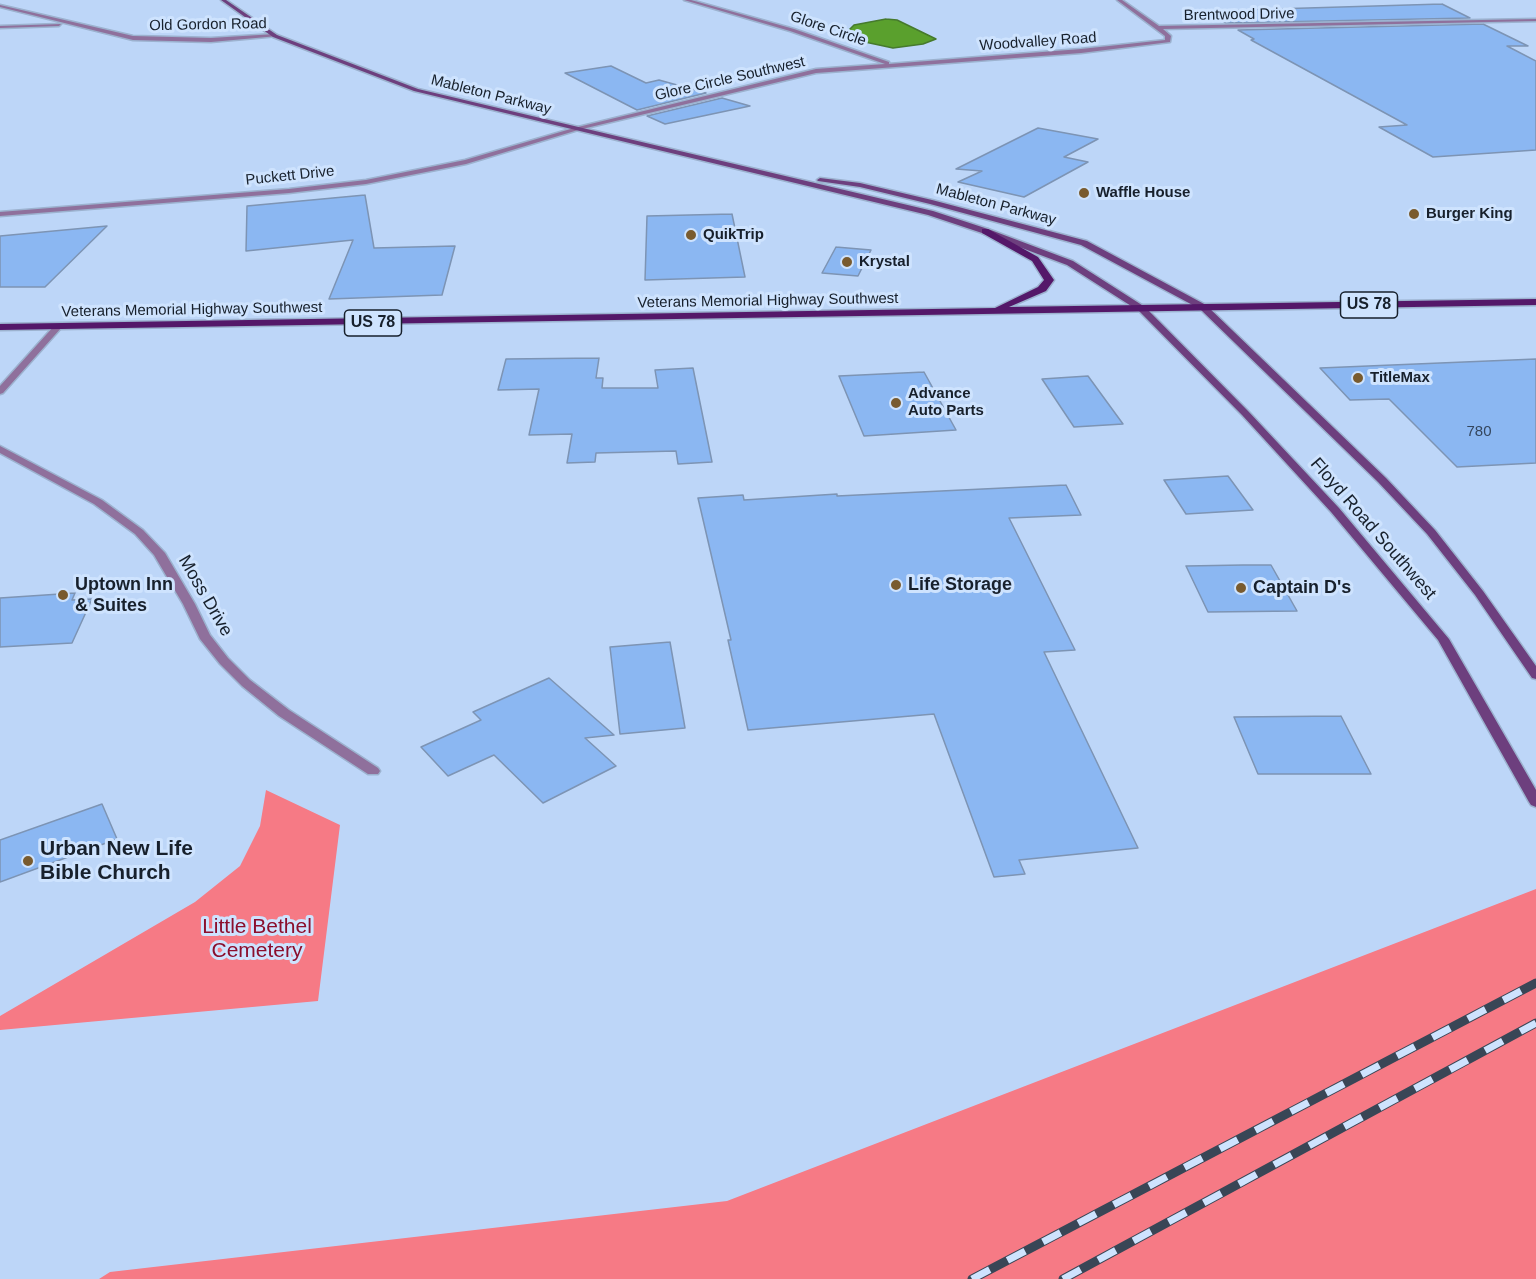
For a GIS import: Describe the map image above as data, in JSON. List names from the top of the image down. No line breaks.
{"streets":{"main road":["Mableton Parkway","Veterans Memorial Highway Southwest","US 78","Floyd Road Southwest"],"street":["Brentwood Drive","Old Gordon Road","Glore Circle","Woodvalley Road","Glore Circle Southwest","Puckett Drive","Moss Drive"]},"crossings":[["Brentwood Drive","Woodvalley Road"],["Old Gordon Road","Mableton Parkway"],["Glore Circle","Woodvalley Road"],["Glore Circle","Glore Circle Southwest"],["Woodvalley Road","Glore Circle Southwest"],["Glore Circle Southwest","Mableton Parkway"],["Glore Circle Southwest","Puckett Drive"],["Mableton Parkway","Puckett Drive"],["Mableton Parkway","Veterans Memorial Highway Southwest"],["Mableton Parkway","Floyd Road Southwest"],["Veterans Memorial Highway Southwest","Floyd Road Southwest"]],"parks":["Little Bethel Cemetery"],"places":["Waffle House","Burger King","QuikTrip","Krystal","TitleMax","Advance Auto Parts","Life Storage","Captain D's","Uptown Inn & Suites","Urban New Life Bible Church"],"house_numbers":["780"]}
